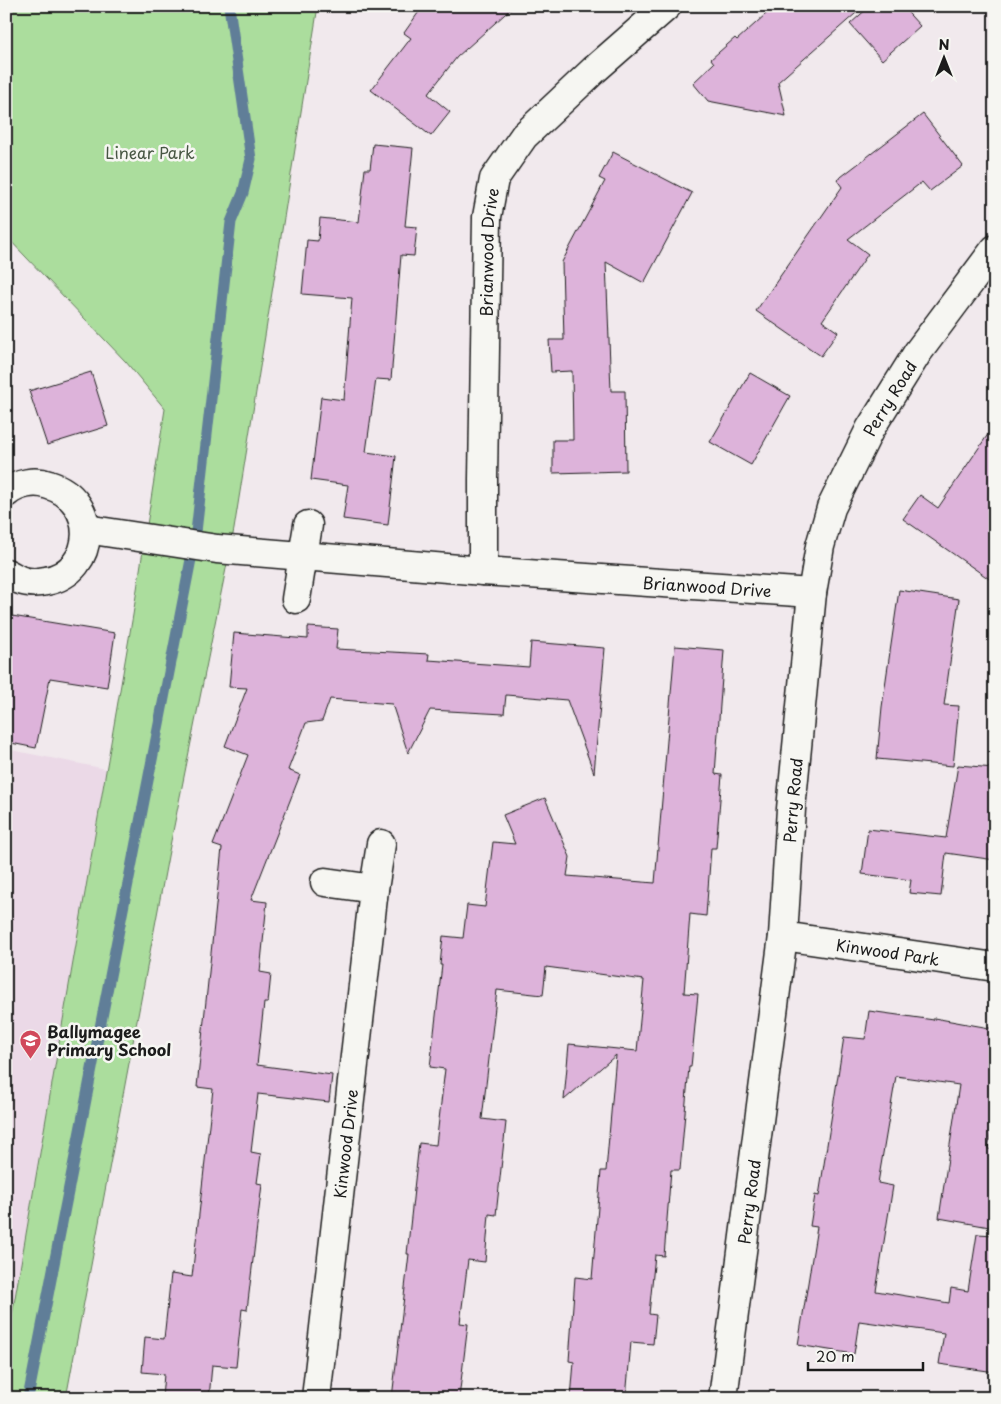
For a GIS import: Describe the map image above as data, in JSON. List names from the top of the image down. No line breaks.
{"streets":{"street":["Brianwood Drive","Perry Road","Kinwood Park","Kinwood Drive"]},"crossings":[["Brianwood Drive","Perry Road"],["Perry Road","Kinwood Park"]],"parks":["Linear Park"],"places":{"school or university":["Ballymagee Primary School"]},"scale_bar":"20 m","north":"top"}
